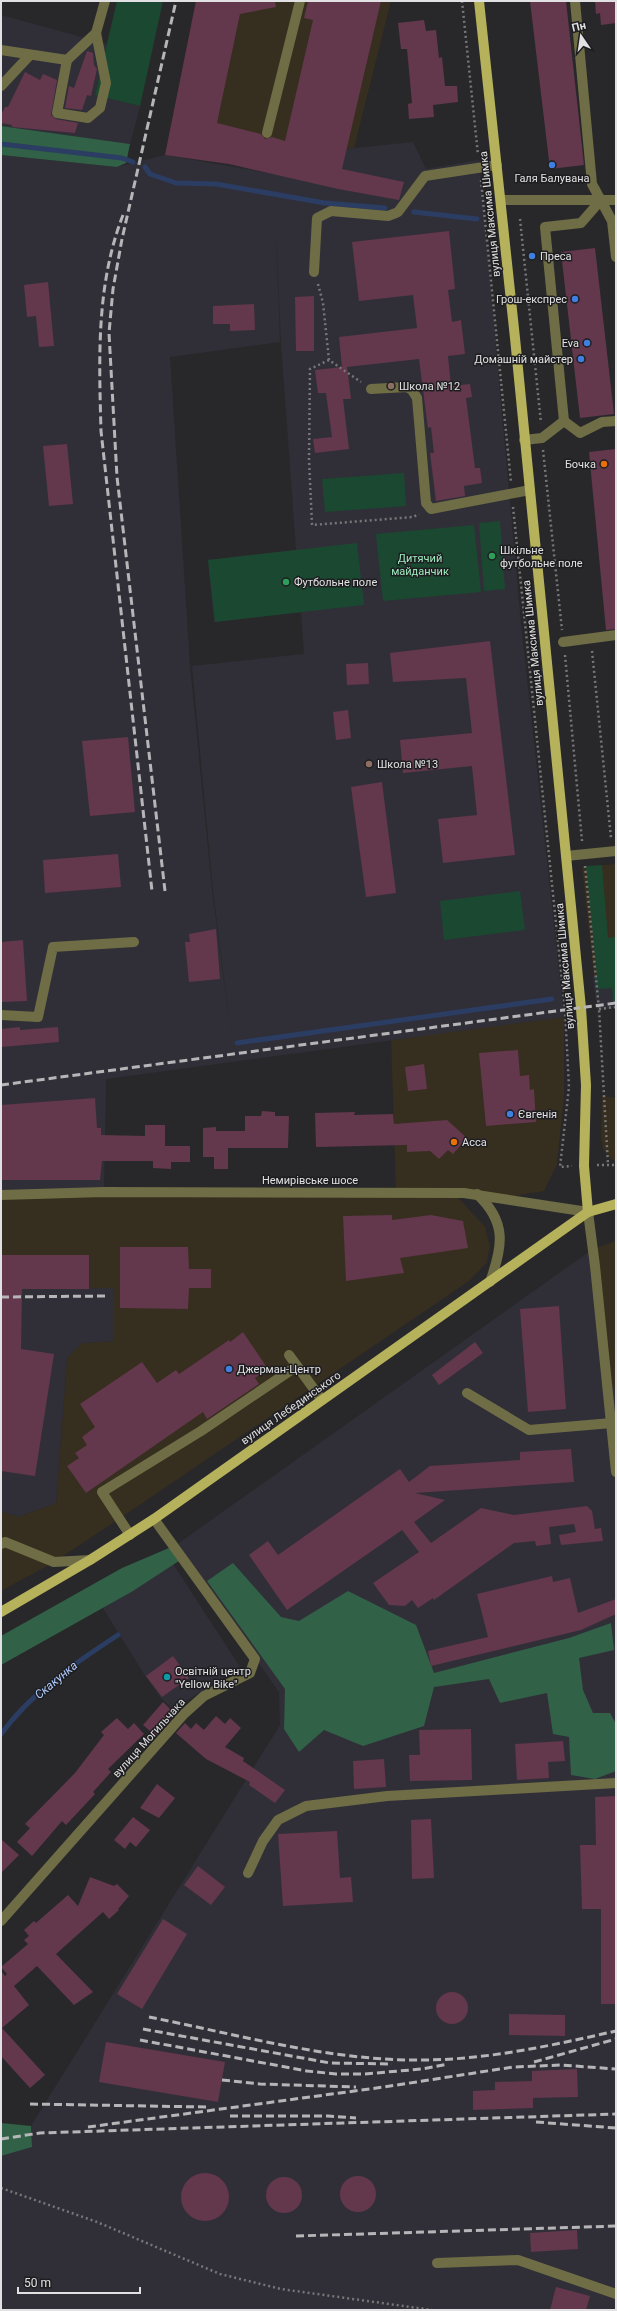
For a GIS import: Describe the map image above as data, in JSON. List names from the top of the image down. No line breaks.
{"streets":{"main road":["вулиця Максима Шимка","Немирівське шосе","вулиця Лебединського"],"street":["вулиця Могильчака"]},"crossings":[["вулиця Максима Шимка","Немирівське шосе"],["вулиця Максима Шимка","вулиця Лебединського"],["Немирівське шосе","вулиця Лебединського"],["вулиця Лебединського","вулиця Могильчака"]],"water":["Скакунка"],"parks":["Дитячий майданчик"],"places":["Галя Балувана","Преса","Грош-експрес","Eva","Домашній майстер","Школа №12","Бочка","Шкільне футбольне поле","Футбольне поле","Школа №13","Євгенія","Асса","Джерман-Центр","Освітній центр \"Yellow Bike\""],"scale_bar":"50 m","north":"top"}
